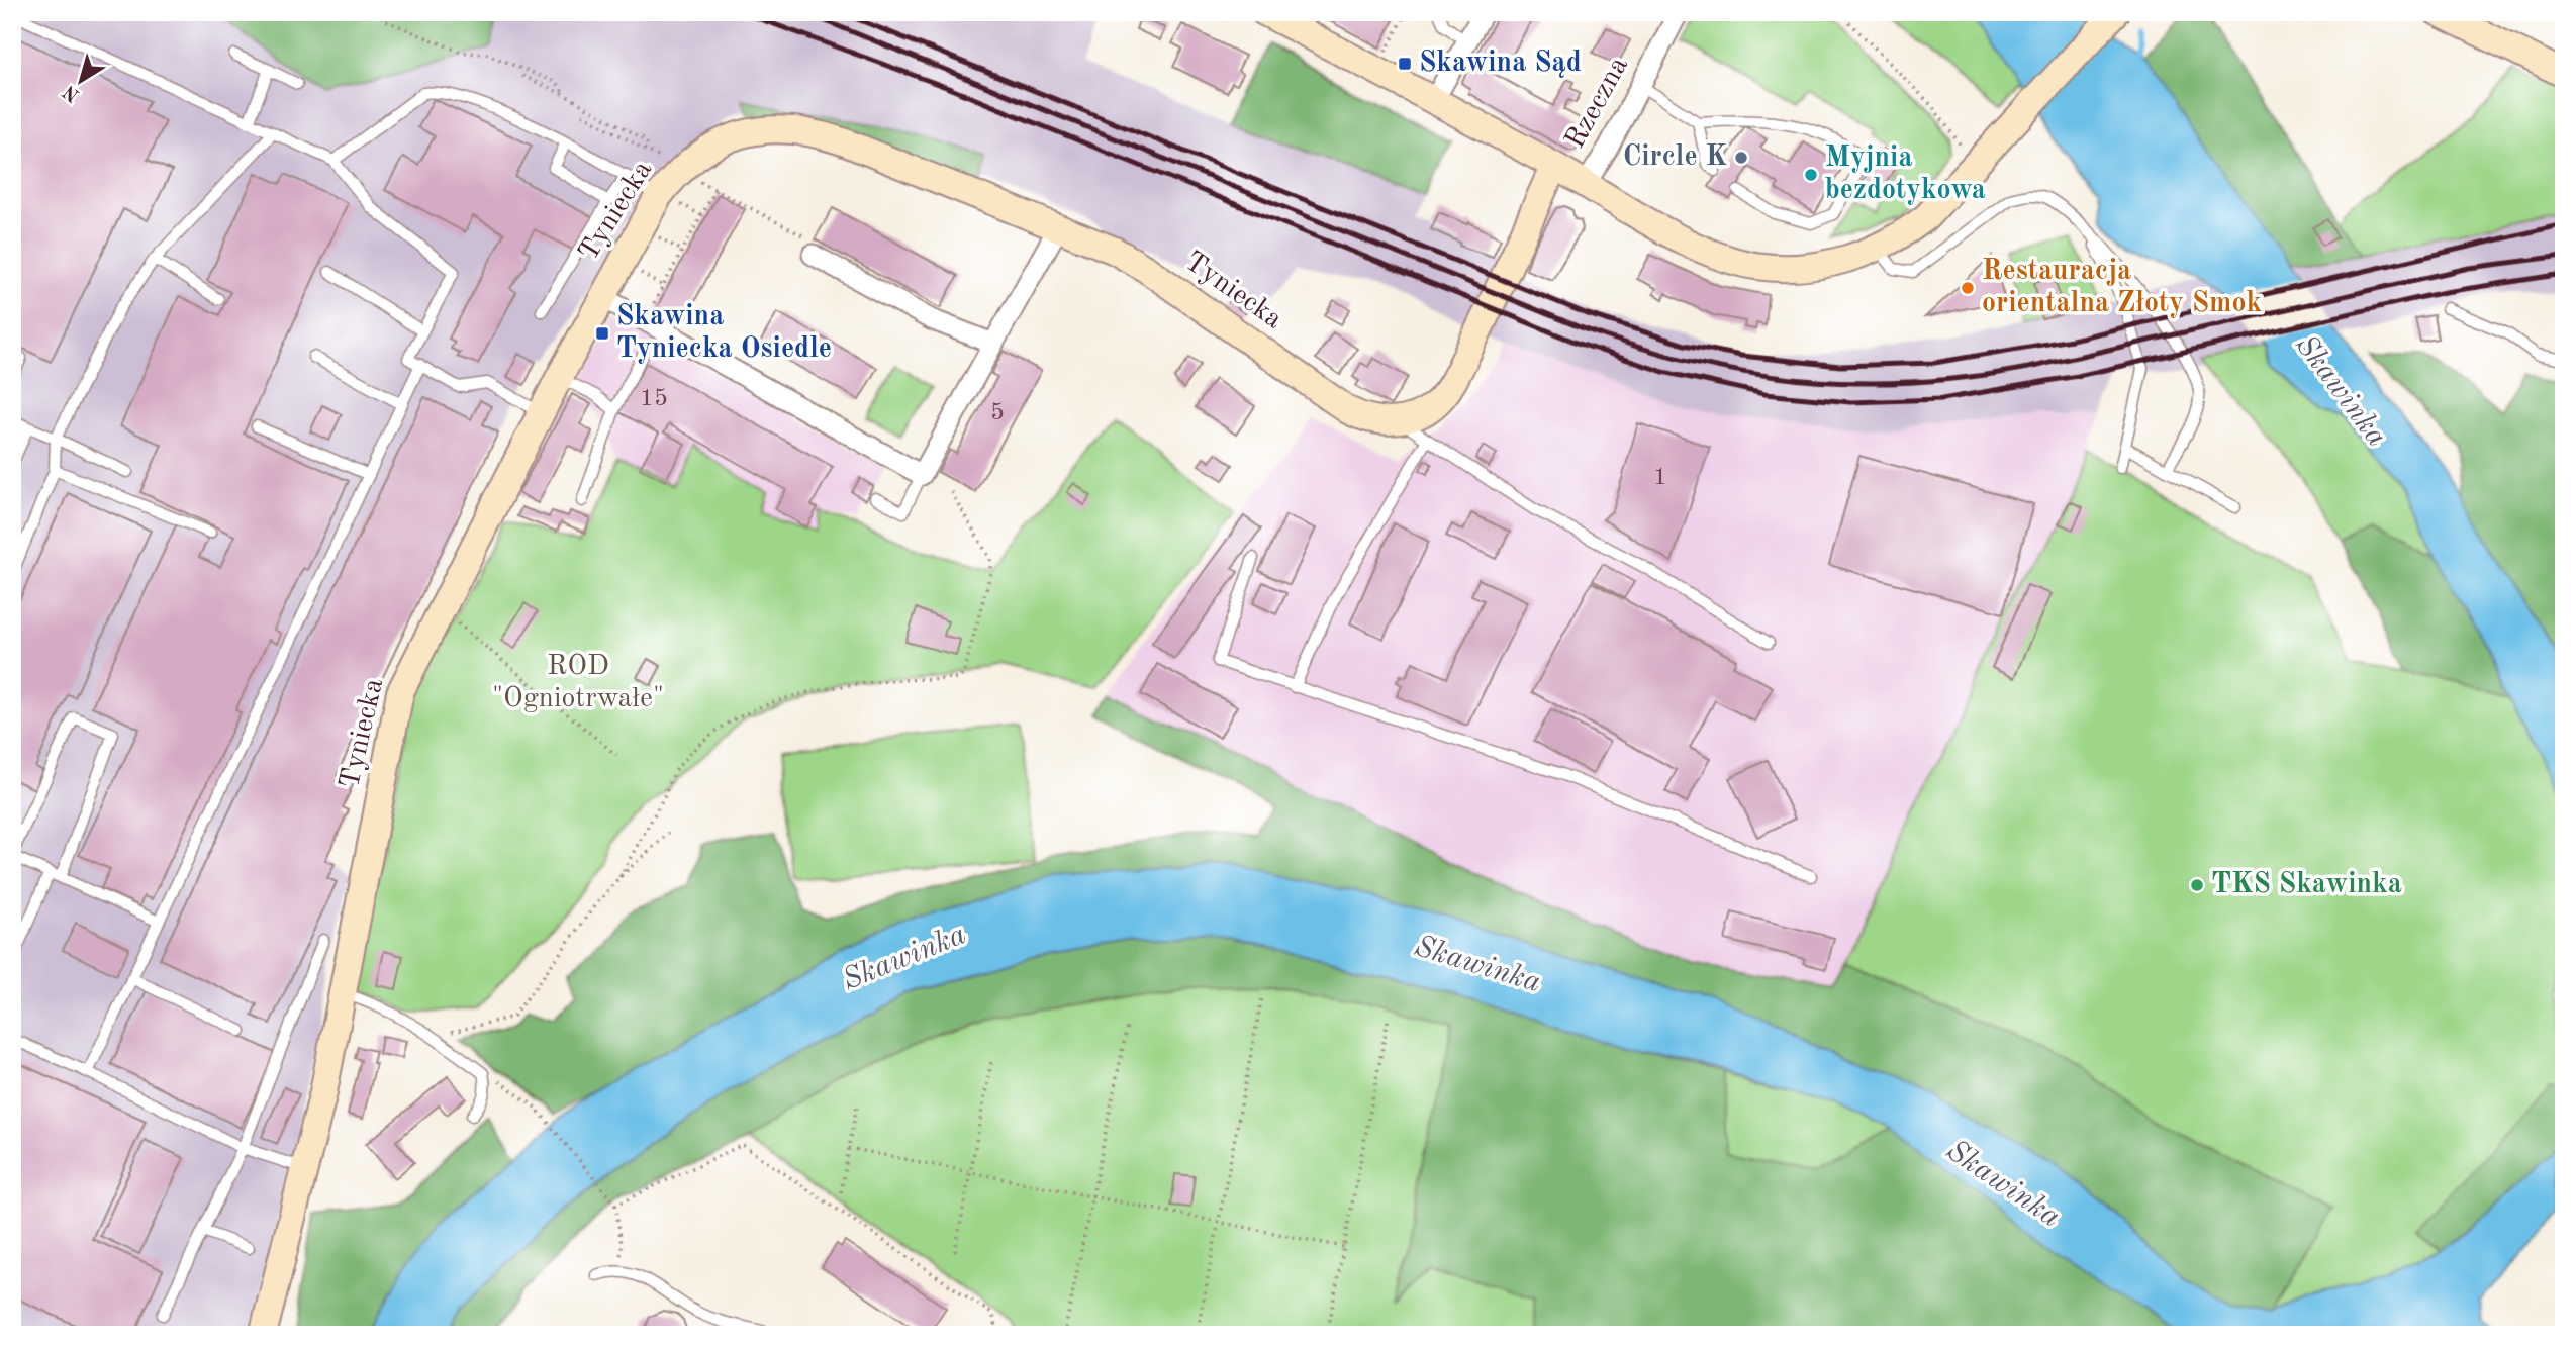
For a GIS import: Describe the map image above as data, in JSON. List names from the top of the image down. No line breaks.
{"streets":{"street":["Rzeczna","Tyniecka"]},"water":["Skawinka"],"parks":["ROD \"Ogniotrwałe\""],"places":{"transit":["Skawina Sąd","Skawina Tyniecka Osiedle"],"other":["Circle K","Myjnia bezdotykowa","Restauracja orientalna Złoty Smok","TKS Skawinka"]},"house_numbers":["15","5","1"],"north":"bottom left"}
